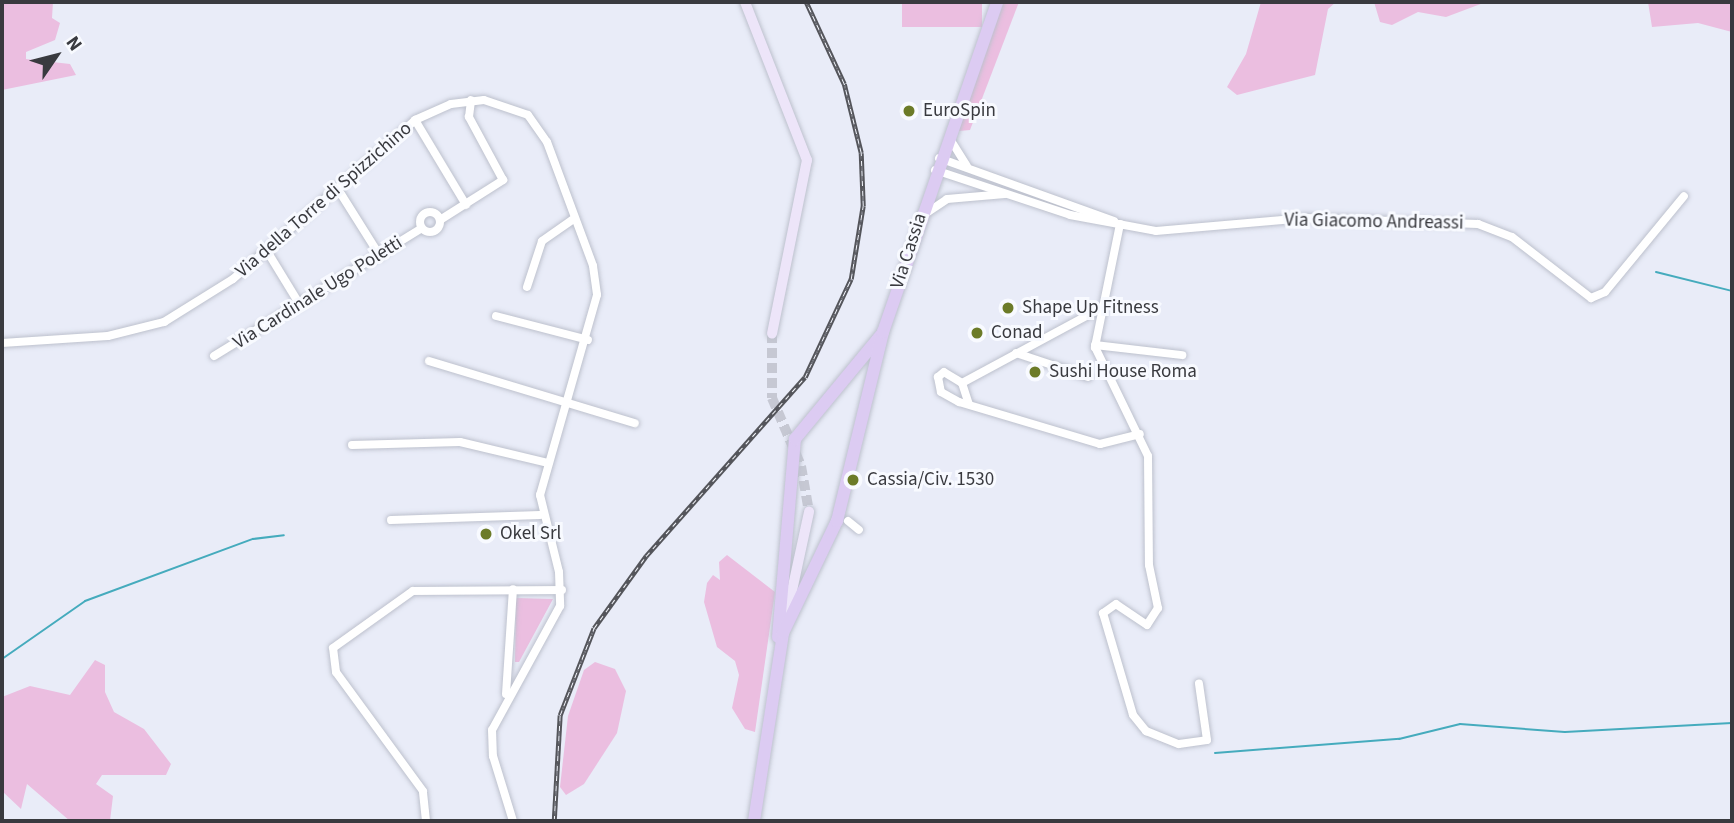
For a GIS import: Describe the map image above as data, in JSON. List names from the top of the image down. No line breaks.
{"streets":{"main road":["Via Cassia"],"street":["Via della Torre di Spizzichino","Via Giacomo Andreassi","Via Cardinale Ugo Poletti"]},"crossings":[["Via della Torre di Spizzichino","Via Cardinale Ugo Poletti"],["Via Giacomo Andreassi","Via Cassia"]],"places":["EuroSpin","Shape Up Fitness","Conad","Sushi House Roma","Cassia/Civ. 1530","Okel Srl"],"north":"top right"}
